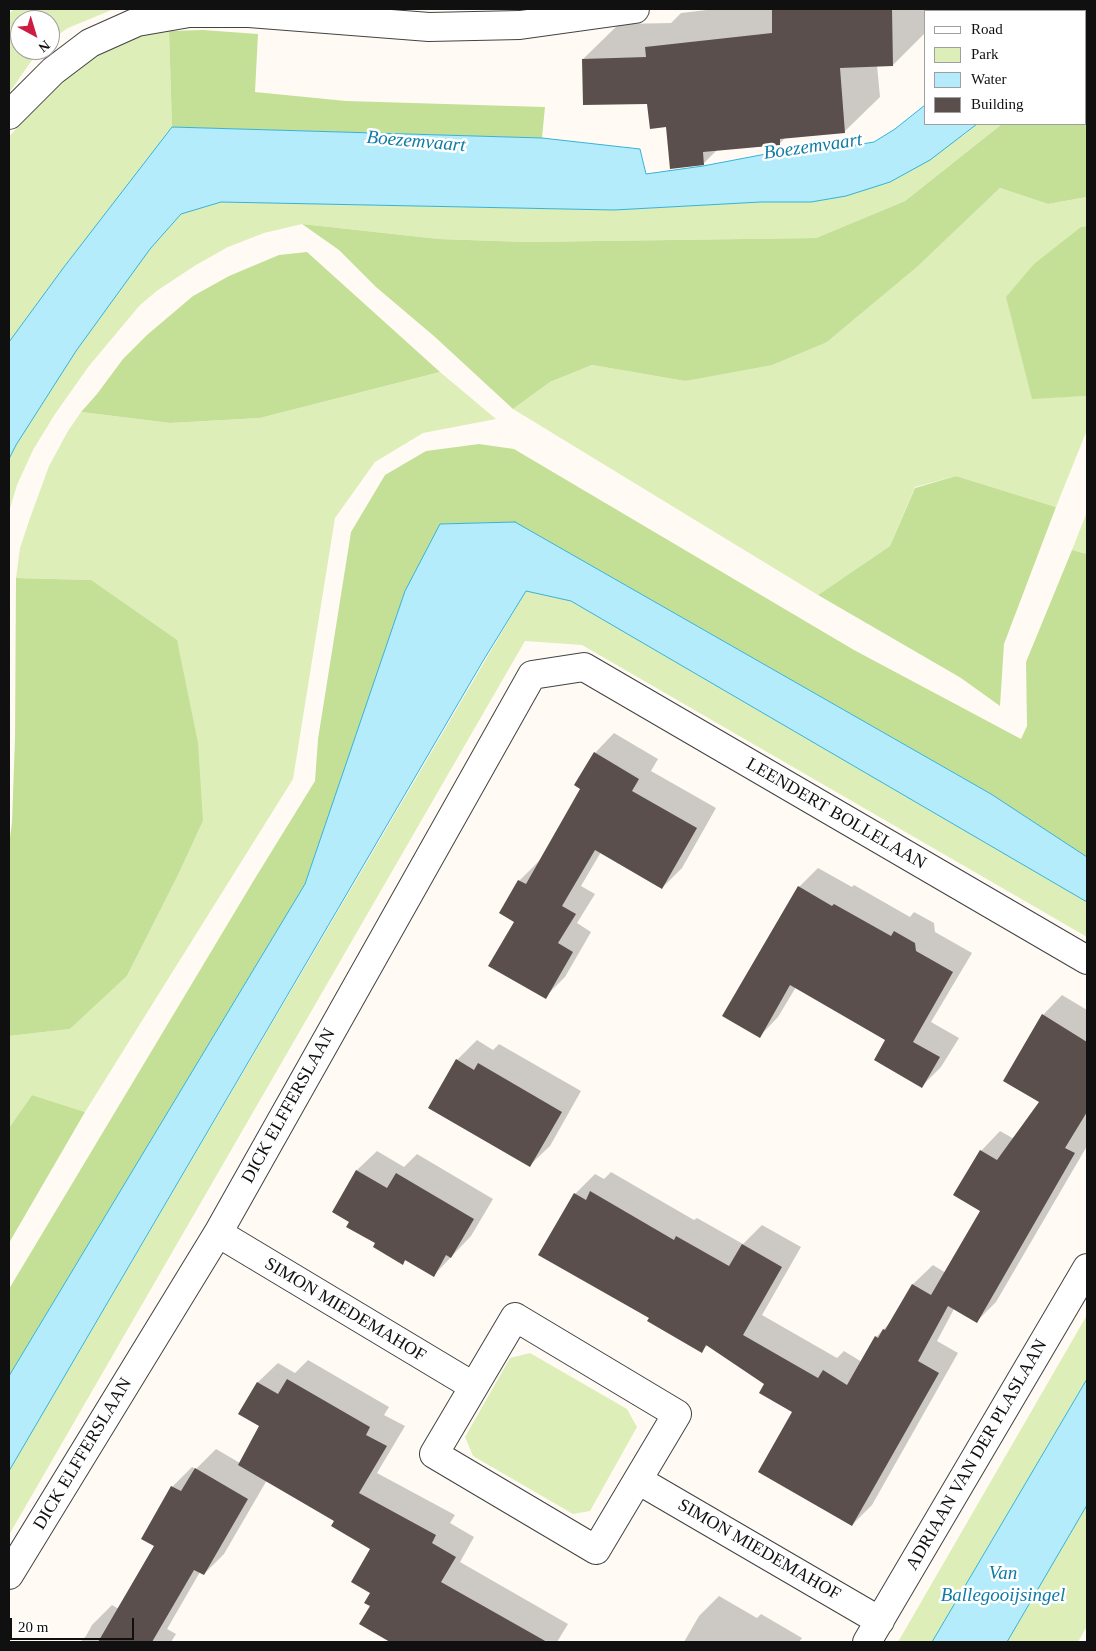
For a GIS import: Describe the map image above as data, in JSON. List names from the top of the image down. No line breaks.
{"streets":{"street":["LEENDERT BOLLELAAN","DICK ELFFERSLAAN","SIMON MIEDEMAHOF","ADRIAAN VAN DER PLASLAAN"]},"crossings":[["LEENDERT BOLLELAAN","DICK ELFFERSLAAN"],["DICK ELFFERSLAAN","SIMON MIEDEMAHOF"],["SIMON MIEDEMAHOF","ADRIAAN VAN DER PLASLAAN"]],"water":["Boezemvaart","Van Ballegooijsingel"],"legend":["Road","Park","Water","Building"],"scale_bar":"20 m","north":"bottom right"}
